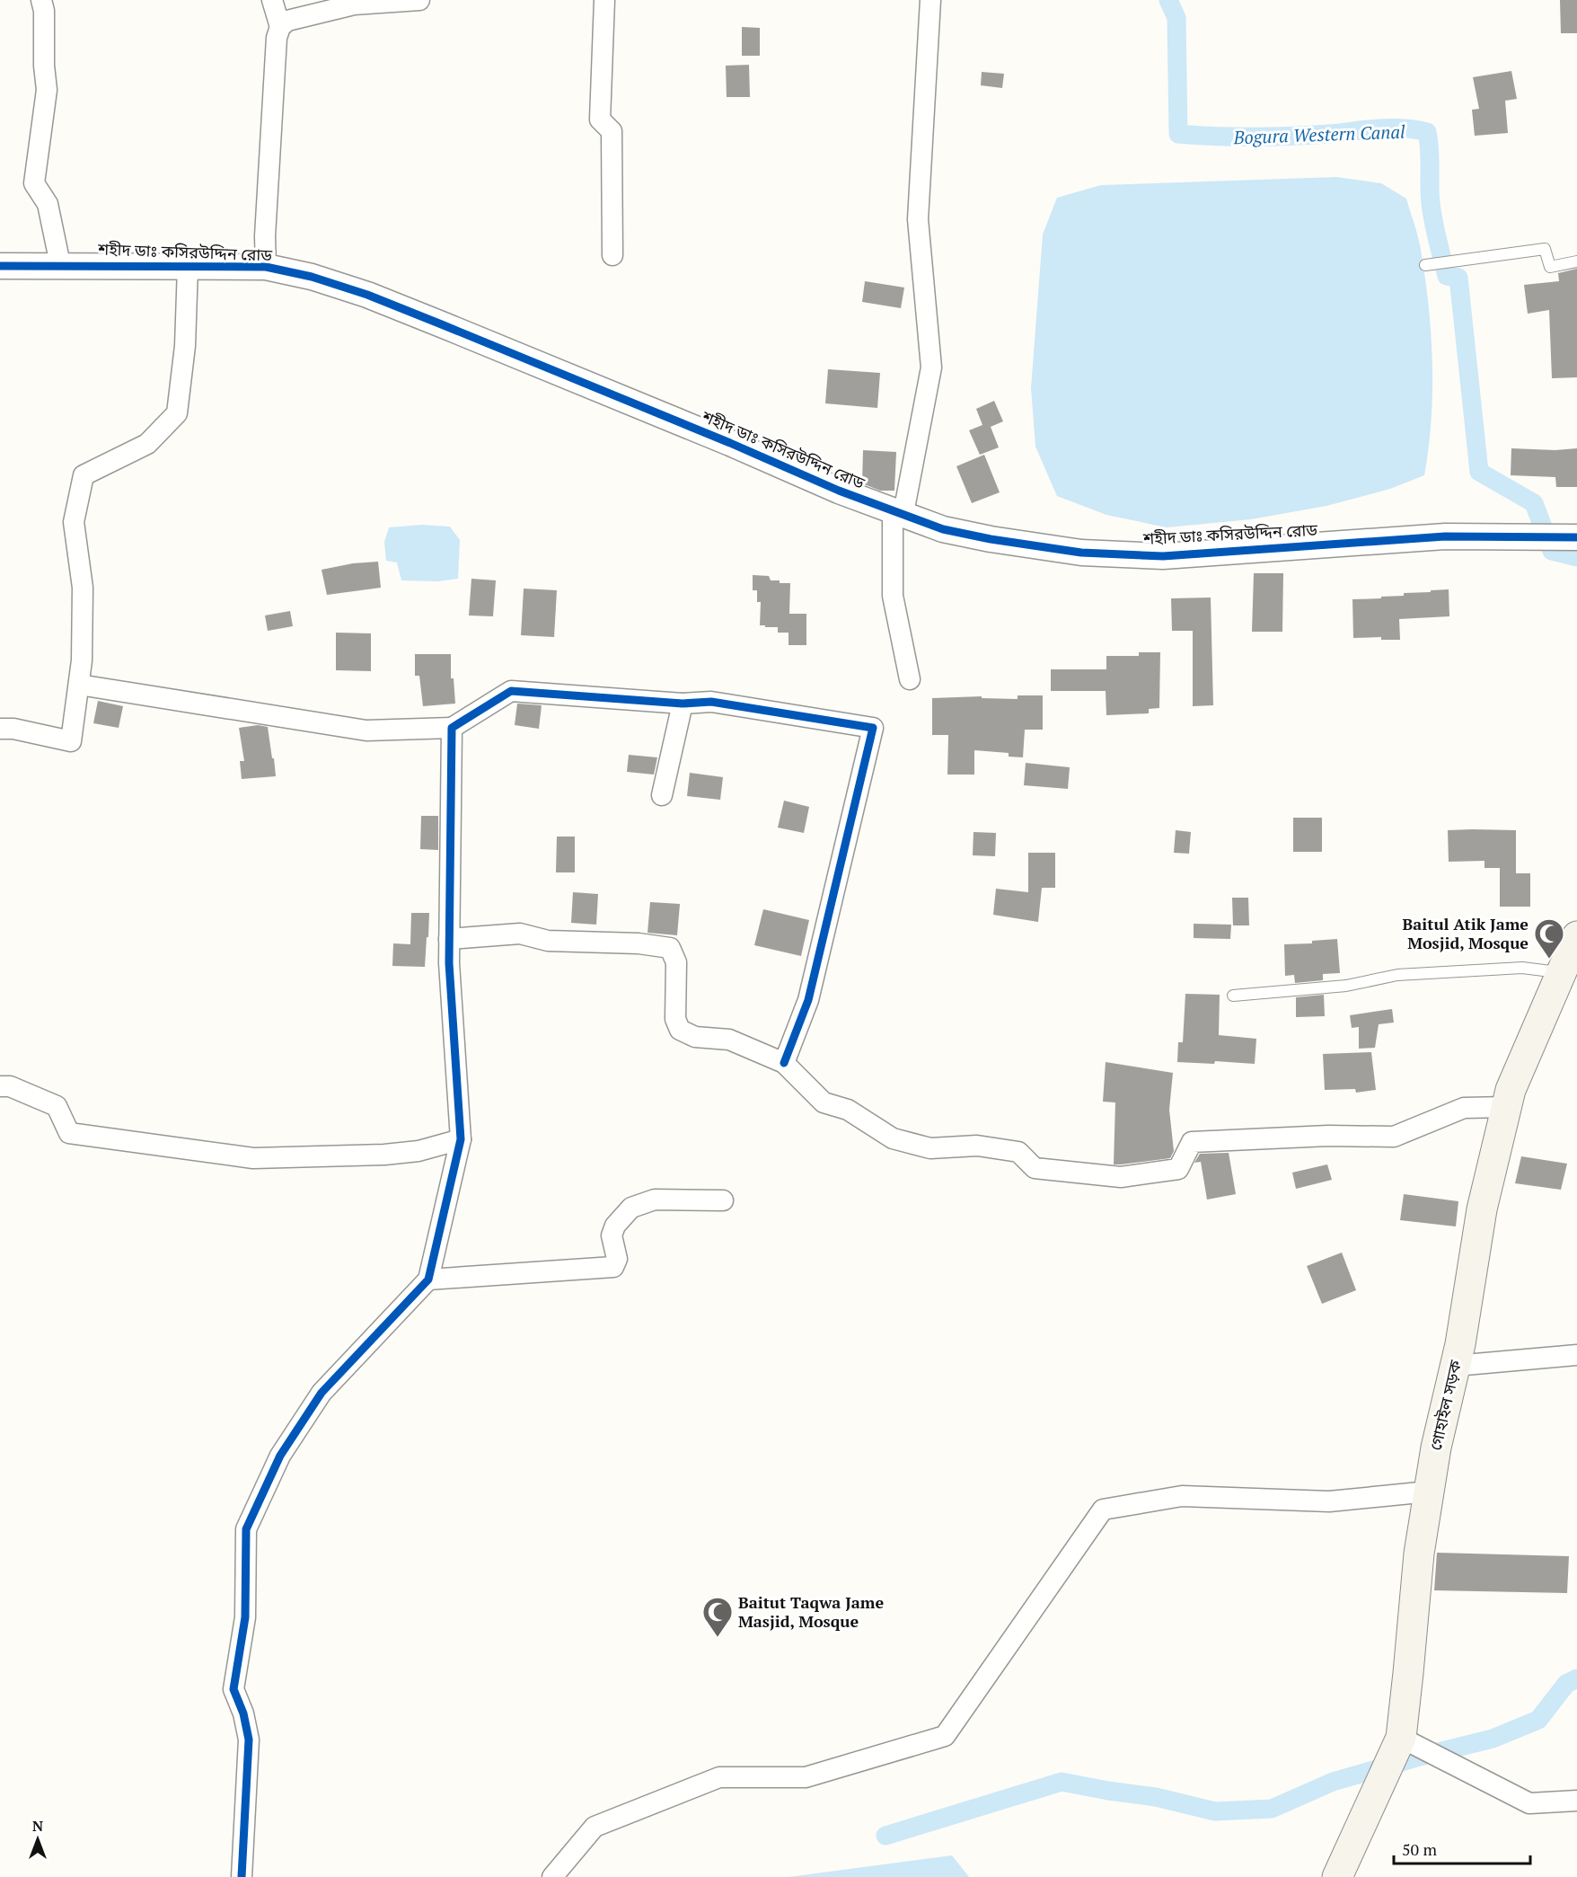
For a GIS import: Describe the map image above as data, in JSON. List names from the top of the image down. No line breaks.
{"streets":{"main road":["গোহাইল সড়ক"],"street":["শহীদ ডাঃ কসিরউদ্দিন রোড"]},"water":["Bogura Western Canal"],"places":{"mosque":["Baitul Atik Jame Mosjid, Mosque","Baitut Taqwa Jame Masjid, Mosque"]},"scale_bar":"50 m","north":"top"}
